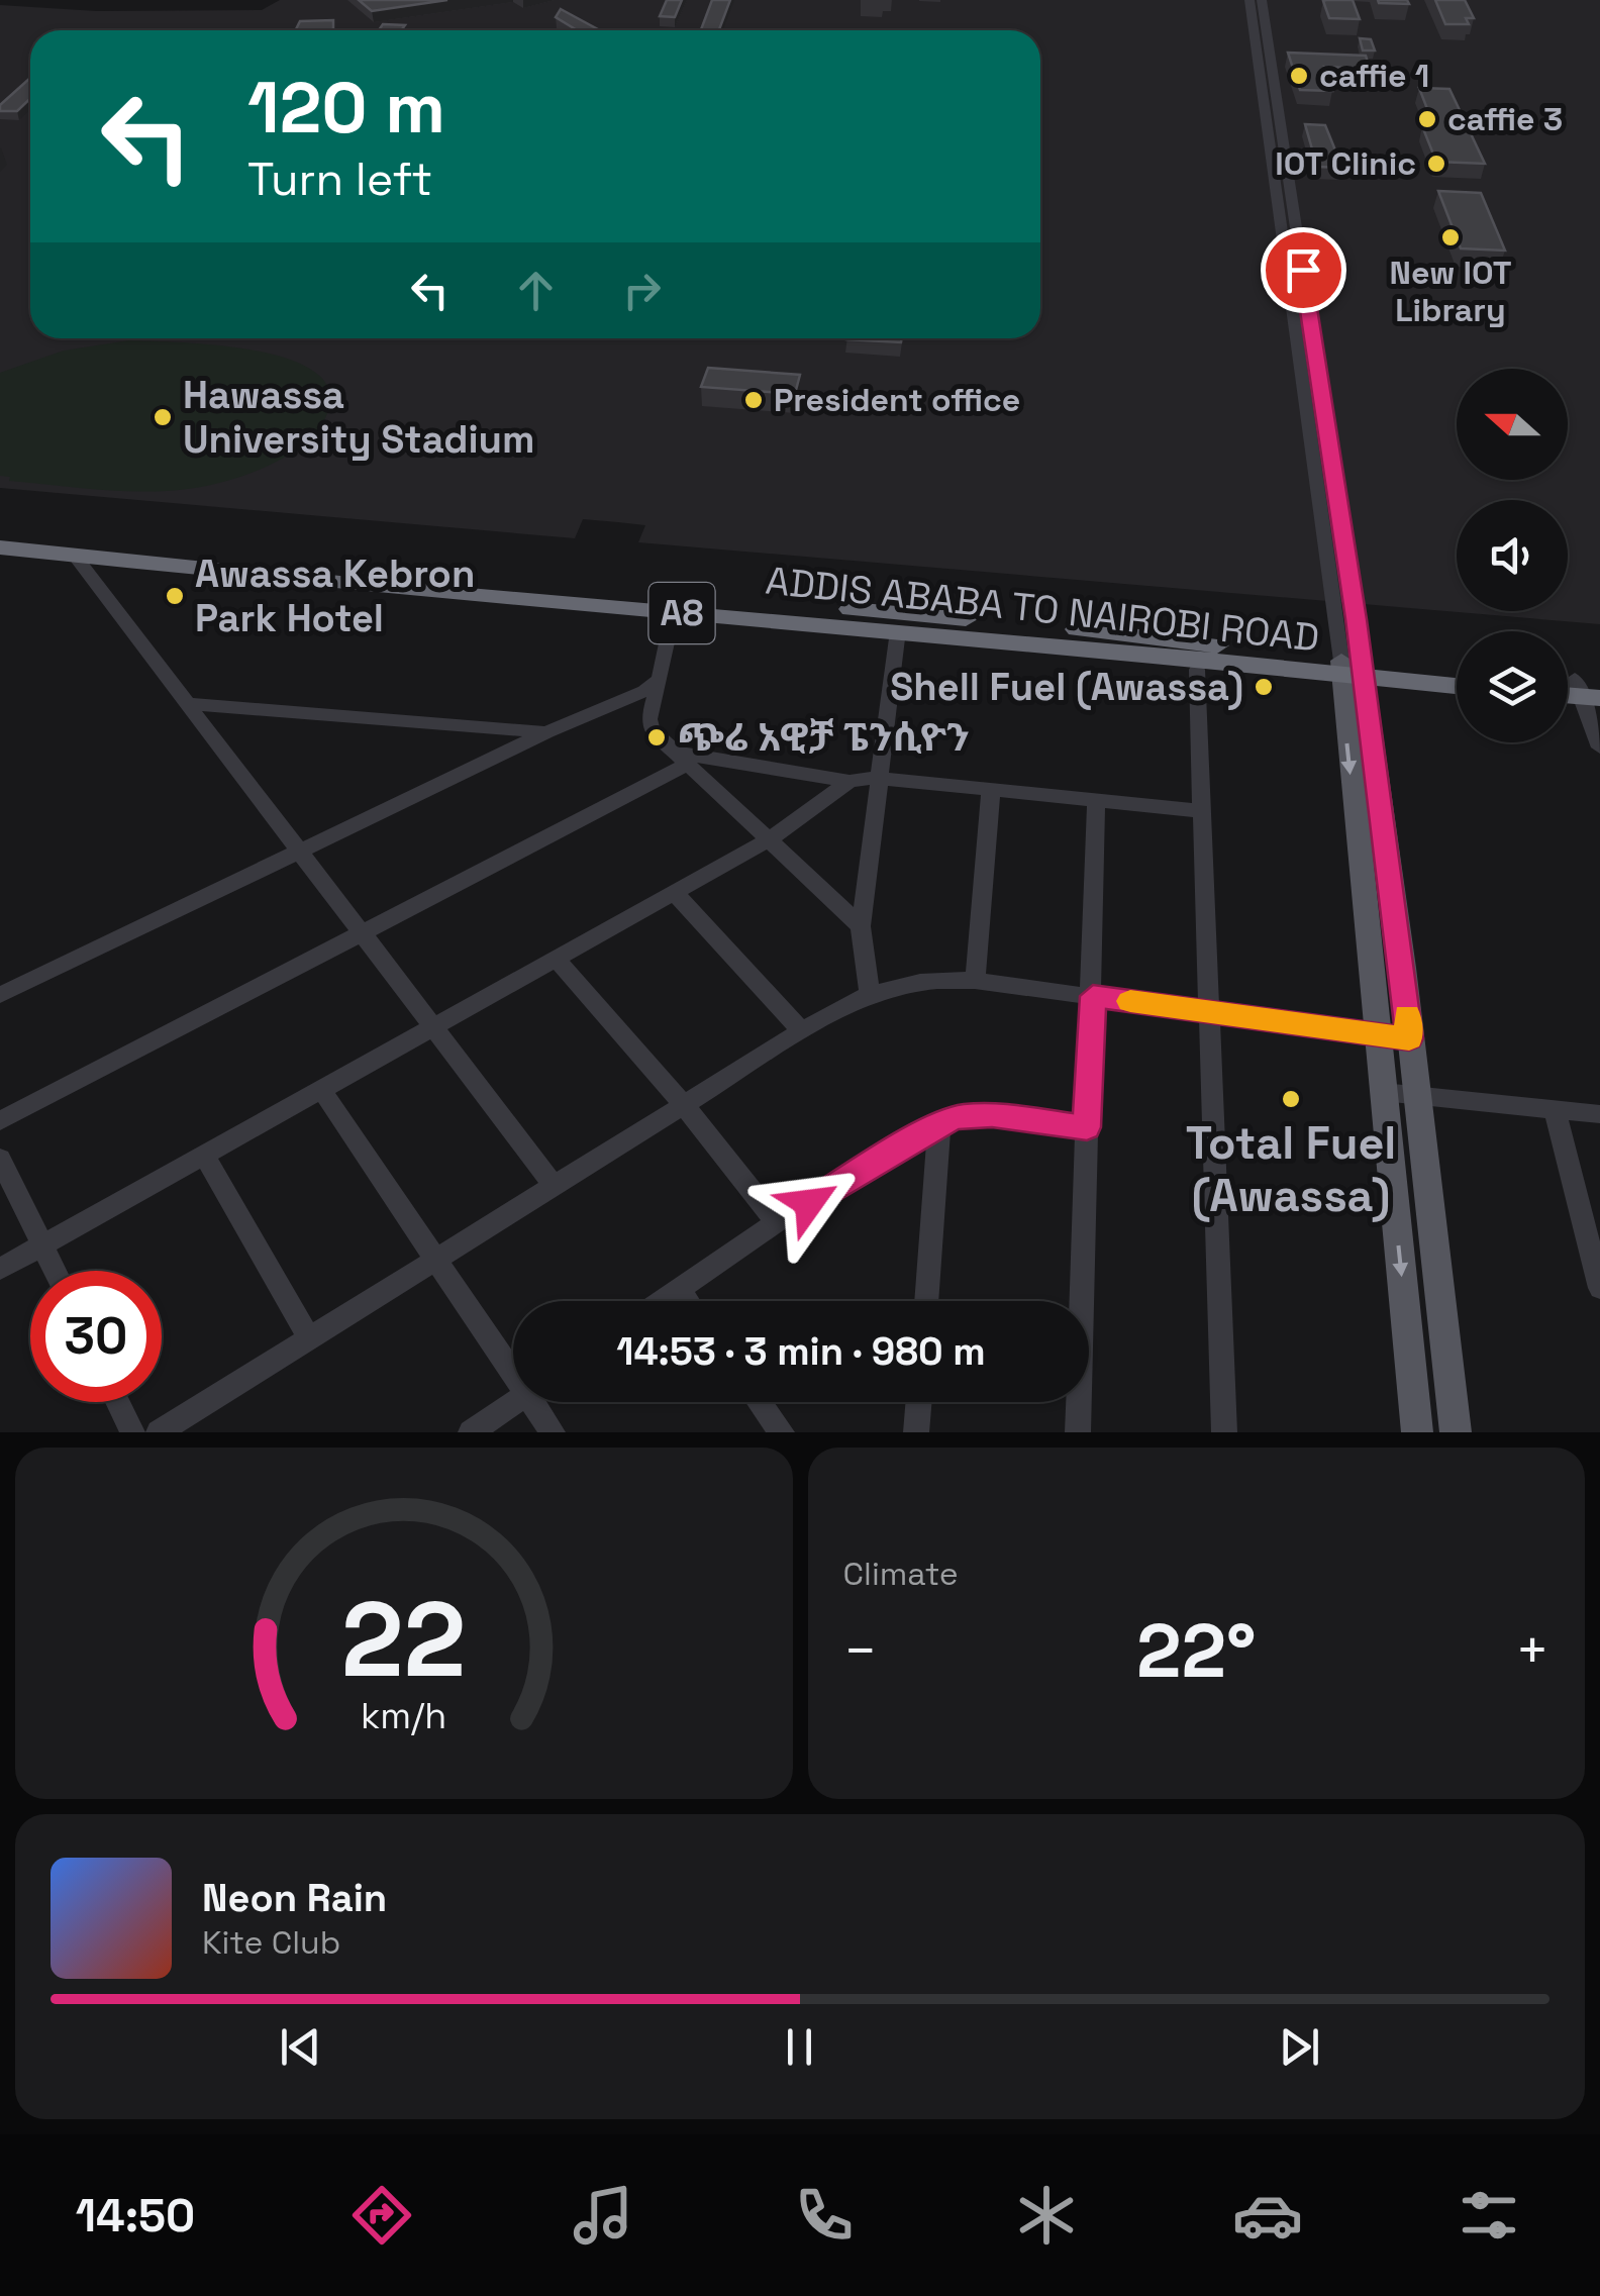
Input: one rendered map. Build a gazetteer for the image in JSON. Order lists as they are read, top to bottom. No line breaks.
{"streets":{"highway":["ADDIS ABABA TO NAIROBI ROAD","A8"]},"places":["caffie 1","caffie 3","IOT Clinic","New IOT Library","President office","Hawassa University Stadium","Awassa Kebron Park Hotel","Shell Fuel (Awassa)","ጭሬ አዊቻ ፔንሲዮን","Total Fuel (Awassa)"],"north":"left","page":{"turn":["120 m","Turn left"],"limit":"30","trip":"14:53 · 3 min · 980 m","tile":"Climate","heat":["−","22°","+"],"song":["Neon Rain","Kite Club"],"tabs":"14:50","gauge":["22","km/h"]}}
